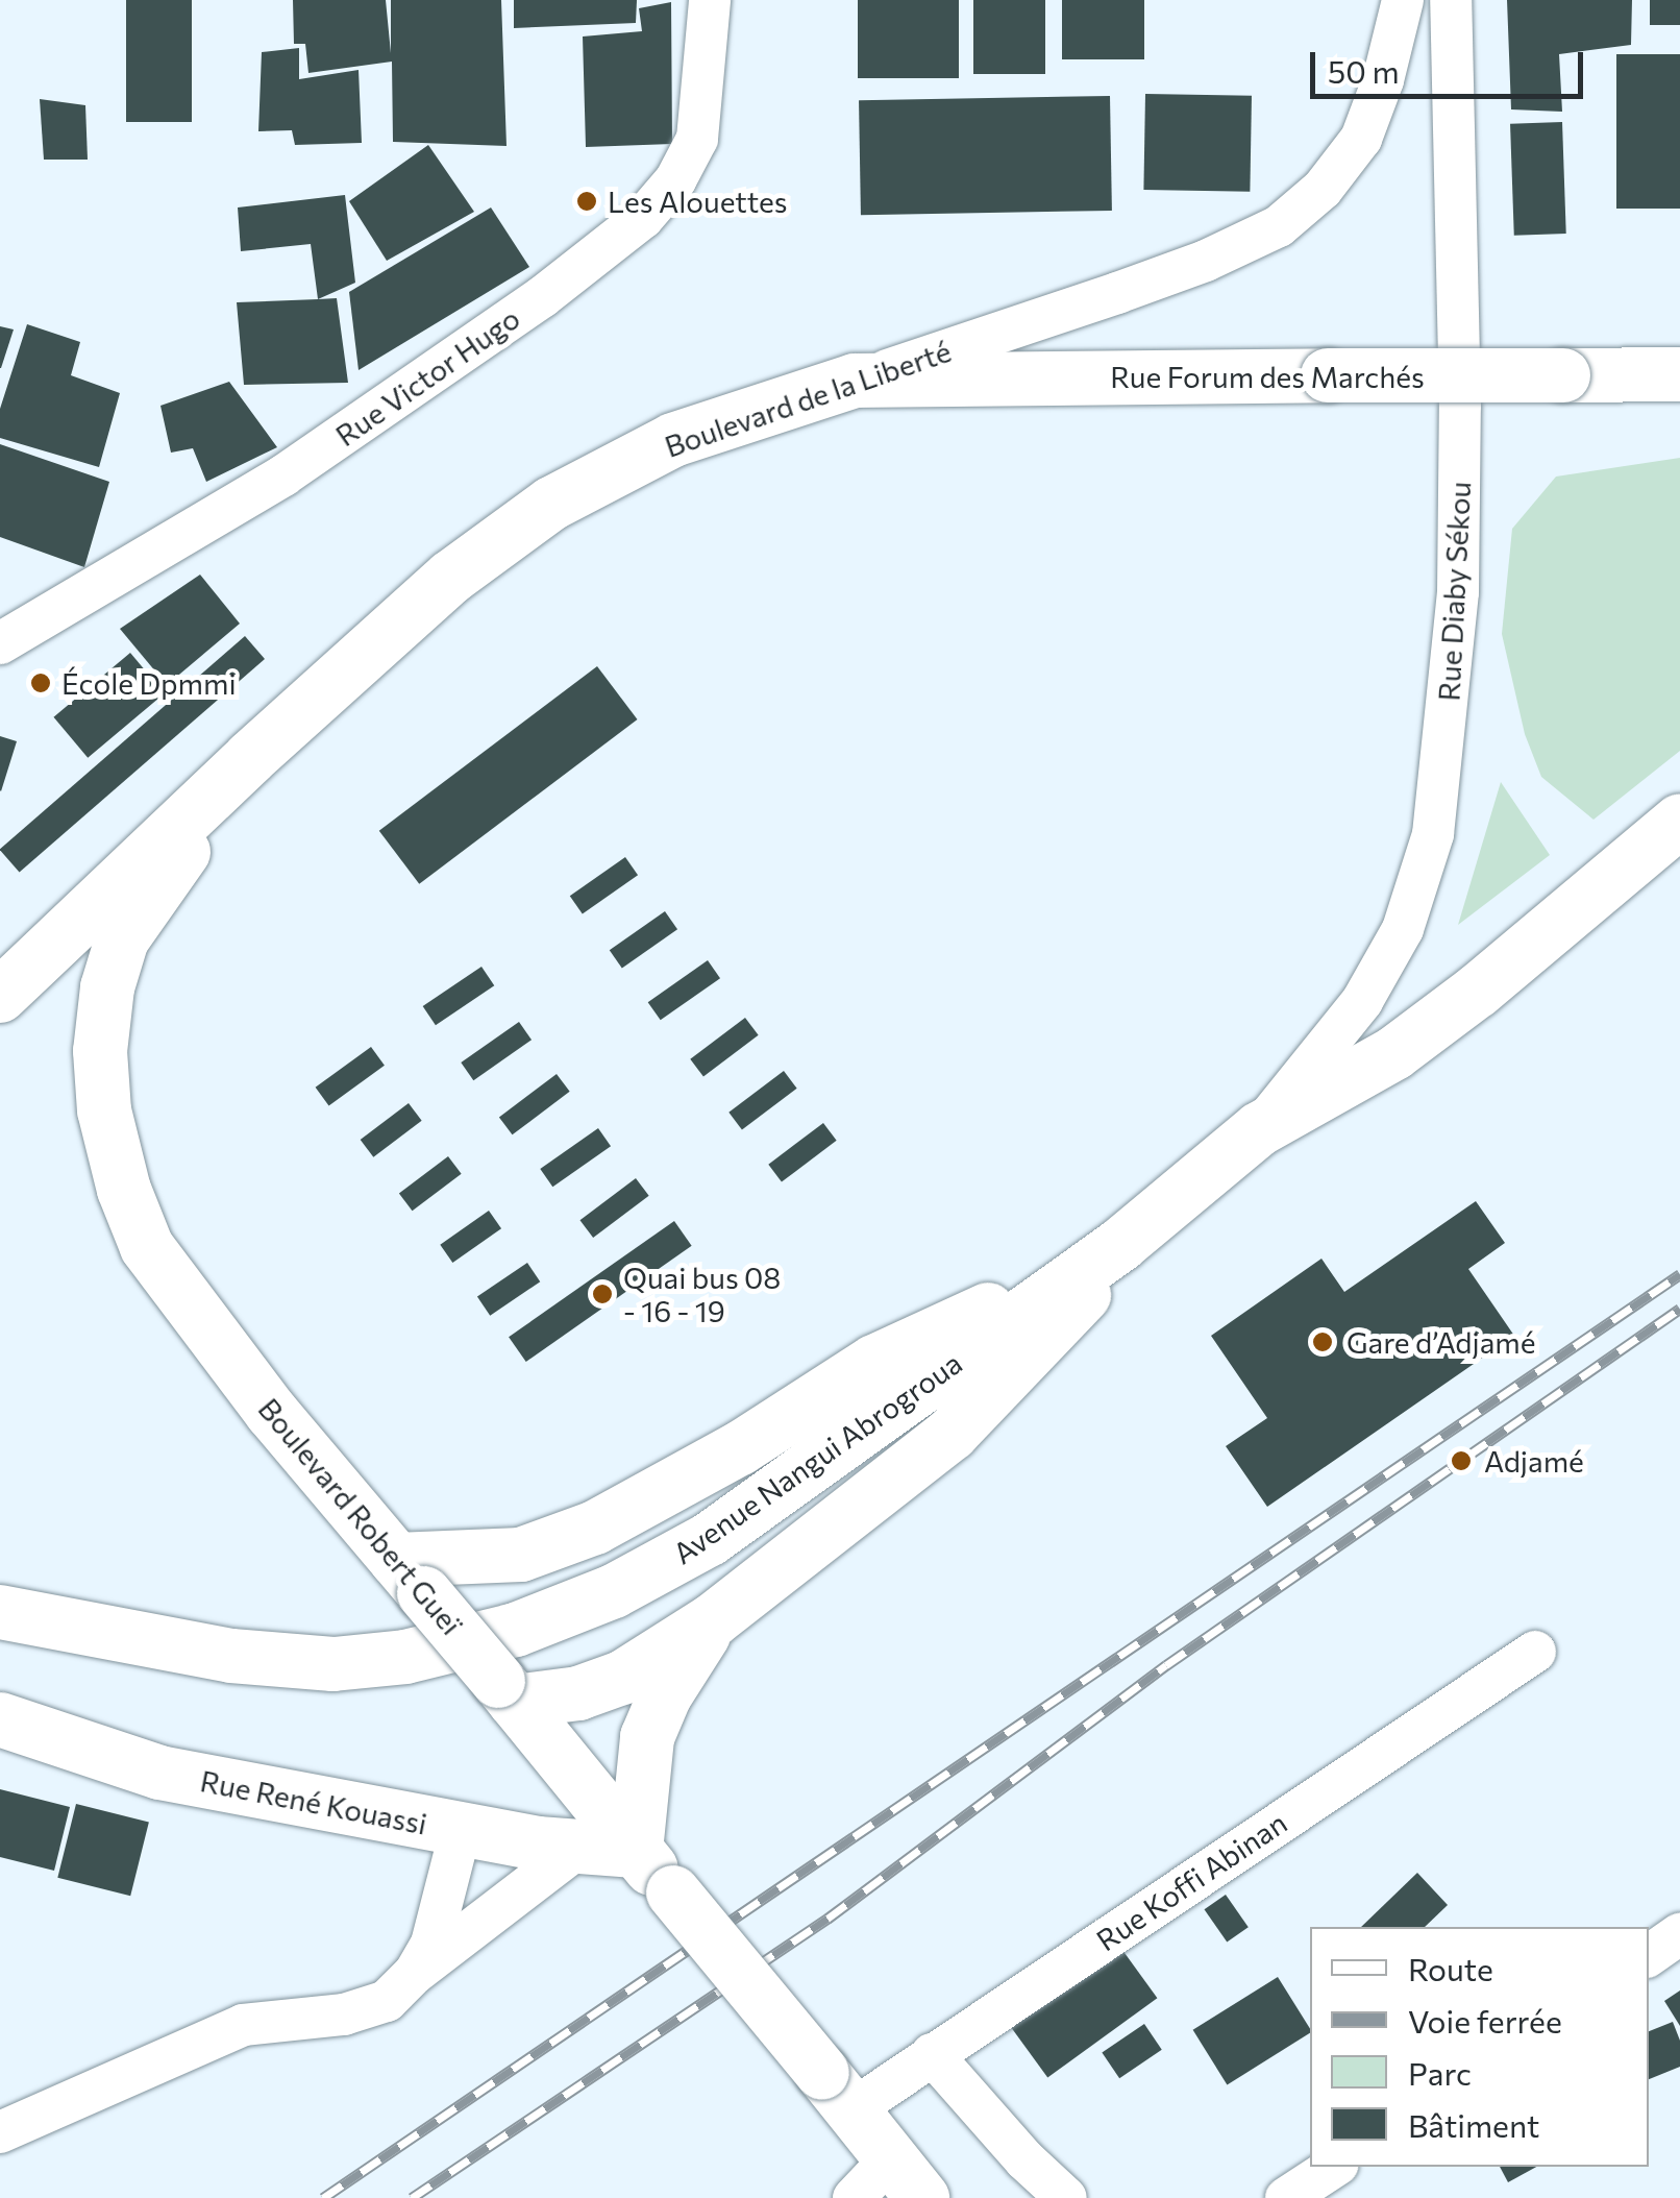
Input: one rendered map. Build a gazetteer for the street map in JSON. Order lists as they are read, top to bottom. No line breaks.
{"streets":{"main road":["Rue Forum des Marchés","Boulevard de la Liberté","Avenue Nangui Abrogroua","Boulevard Robert Gueï","Rue René Kouassi"],"street":["Rue Victor Hugo","Rue Diaby Sékou","Rue Koffi Abinan"]},"crossings":[["Rue Forum des Marchés","Boulevard de la Liberté"],["Boulevard de la Liberté","Boulevard Robert Gueï"],["Rue Diaby Sékou","Avenue Nangui Abrogroua"],["Boulevard Robert Gueï","Rue René Kouassi"],["Boulevard Robert Gueï","Rue Koffi Abinan"]],"places":["Les Alouettes","École Dpmmi","Quai bus 08 - 16 - 19","Gare d’Adjamé","Adjamé"],"legend":["Route","Voie ferrée","Parc","Bâtiment"],"scale_bar":"50 m"}
